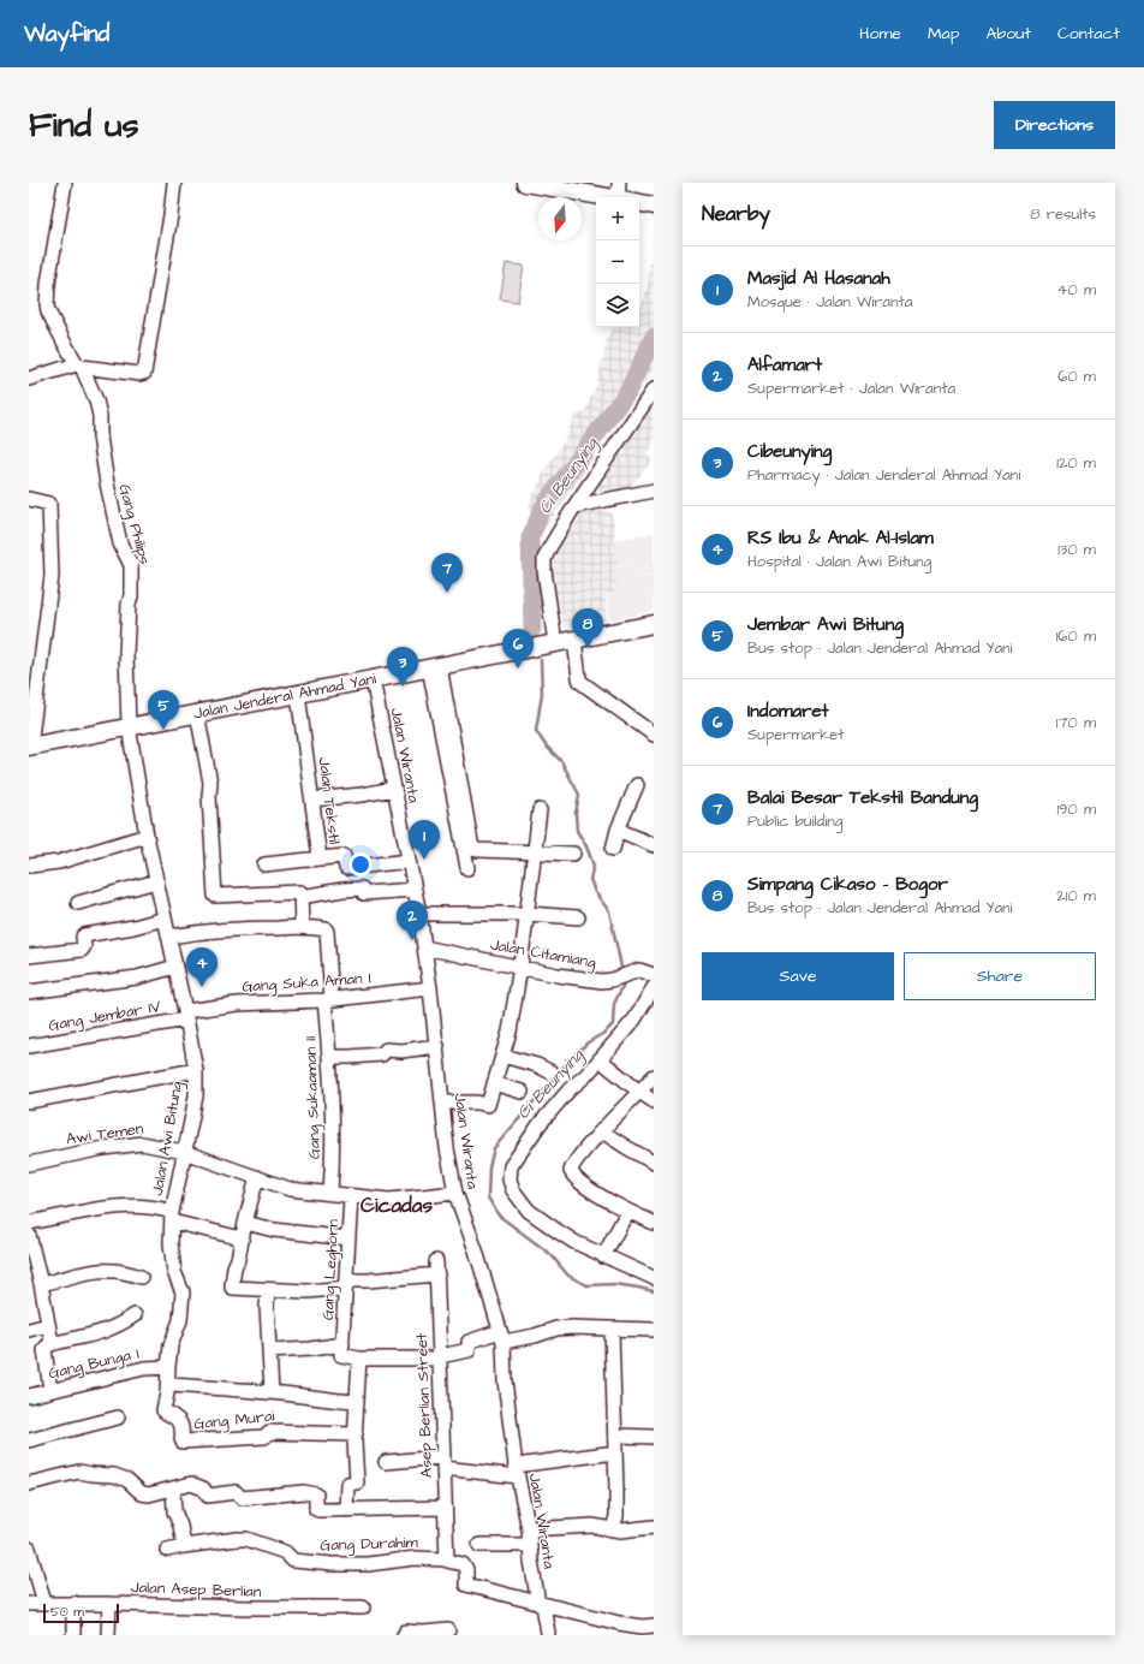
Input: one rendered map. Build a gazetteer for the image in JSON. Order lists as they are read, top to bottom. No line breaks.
{"streets":{"main road":["Jalan Jenderal Ahmad Yani"],"street":["Gang Philips","Jalan Wiranta","Jalan Tekstil","Jalan Citamiang","Gang Suka Aman I","Gang Jembar IV","Gang Sukaaman II","Awi Temen","Jalan Awi Bitung","Gang Leghorn","Gang Bunga I","Asep Berlian Street","Gang Murai","Gang Durahim","Jalan Asep Berlian"]},"crossings":[["Gang Philips","Jalan Jenderal Ahmad Yani"],["Gang Philips","Jalan Awi Bitung"],["Jalan Jenderal Ahmad Yani","Jalan Wiranta"],["Jalan Jenderal Ahmad Yani","Jalan Tekstil"],["Jalan Jenderal Ahmad Yani","Jalan Awi Bitung"],["Jalan Wiranta","Jalan Citamiang"],["Jalan Wiranta","Gang Suka Aman I"],["Jalan Wiranta","Awi Temen"],["Gang Suka Aman I","Gang Jembar IV"],["Gang Suka Aman I","Gang Sukaaman II"],["Gang Suka Aman I","Jalan Awi Bitung"],["Gang Jembar IV","Jalan Awi Bitung"],["Gang Sukaaman II","Awi Temen"],["Awi Temen","Jalan Awi Bitung"],["Awi Temen","Gang Leghorn"],["Jalan Awi Bitung","Gang Bunga I"],["Jalan Awi Bitung","Gang Murai"],["Gang Leghorn","Asep Berlian Street"],["Gang Bunga I","Gang Murai"],["Asep Berlian Street","Gang Durahim"]],"districts":["Cicadas"],"water":["Ci Beunying"],"scale_bar":"50 m","north":"bottom","page":{"header":"Wayfind","nav":["Home","Map","About","Contact"],"buttons":["Directions",["Save","Share"]],"title":"Find us","heading":["Nearby","8 results"],"map_buttons":["+","−"],"list":[{"mark":"1","name":"Masjid Al Hasanah","note":"Mosque · Jalan Wiranta","value":"40 m"},{"mark":"2","name":"Alfamart","note":"Supermarket · Jalan Wiranta","value":"60 m"},{"mark":"3","name":"Cibeunying","note":"Pharmacy · Jalan Jenderal Ahmad Yani","value":"120 m"},{"mark":"4","name":"RS Ibu & Anak Al-Islam","note":"Hospital · Jalan Awi Bitung","value":"130 m"},{"mark":"5","name":"Jembar Awi Bitung","note":"Bus stop · Jalan Jenderal Ahmad Yani","value":"160 m"},{"mark":"6","name":"Indomaret","note":"Supermarket","value":"170 m"},{"mark":"7","name":"Balai Besar Tekstil Bandung","note":"Public building","value":"190 m"},{"mark":"8","name":"Simpang Cikaso - Bogor","note":"Bus stop · Jalan Jenderal Ahmad Yani","value":"210 m"}],"pins":["7","8","6","3","5","1","2","4"],"scale":"50 m"}}
